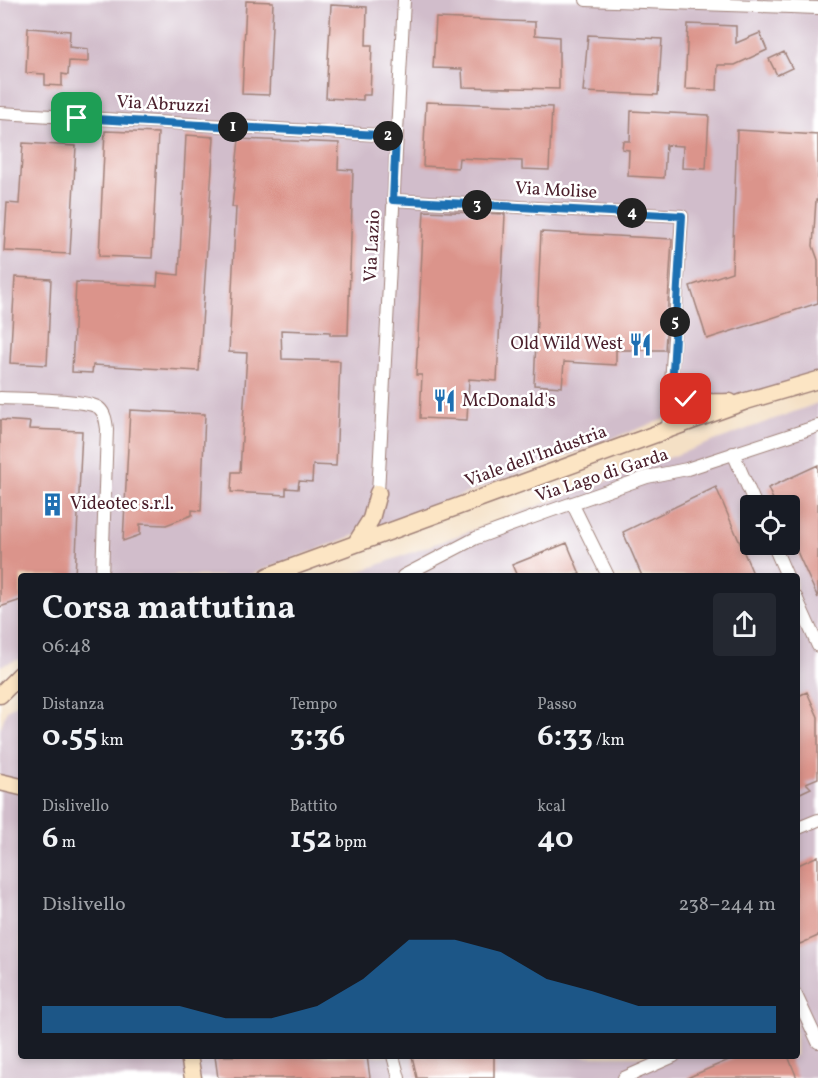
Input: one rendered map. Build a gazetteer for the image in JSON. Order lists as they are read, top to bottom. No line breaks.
{"streets":{"main road":["Viale dell'Industria"],"street":["Via Abruzzi","Via Molise","Via Lazio","Via Lago di Garda"]},"crossings":[["Via Abruzzi","Via Lazio"],["Via Molise","Via Lazio"],["Via Molise","Viale dell'Industria"]],"places":{"restaurant":["Old Wild West","McDonald's"],"building":["Videotec s.r.l."]},"page":{"pins":["1","2","3","4","5"],"heading":["Corsa mattutina","06:48"],"stats":[["Distanza","0.55 km"],["Tempo","3:36"],["Passo","6:33 /km"],["Dislivello","6 m"],["Battito","152 bpm"],["kcal","40"]],"chart":["Dislivello","238–244 m"]}}
